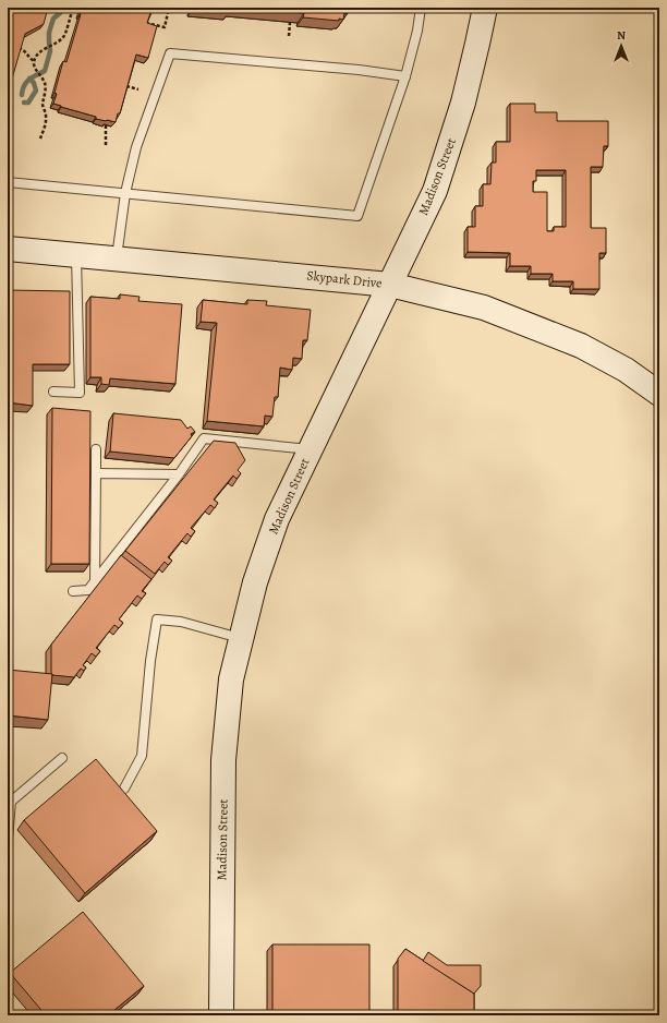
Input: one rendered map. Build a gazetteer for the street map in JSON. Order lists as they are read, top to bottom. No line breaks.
{"streets":{"main road":["Madison Street","Skypark Drive"]},"crossings":[["Madison Street","Skypark Drive"]],"north":"top"}
